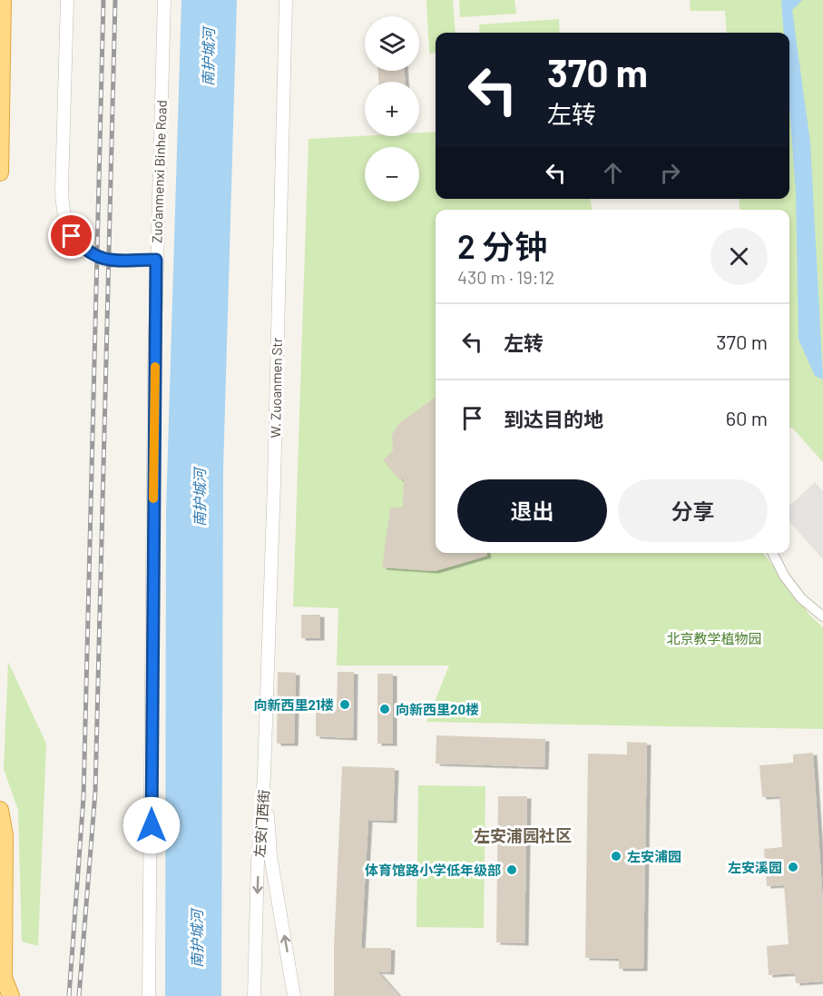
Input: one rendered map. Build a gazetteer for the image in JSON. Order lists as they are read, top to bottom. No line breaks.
{"streets":{"street":["Zuo'anmenxi Binhe Road","W. Zuoanmen Str","左安门西街"]},"crossings":[["W. Zuoanmen Str","左安门西街"]],"districts":["左安浦园社区"],"water":["南护城河"],"parks":["北京教学植物园"],"places":["向新西里21楼","向新西里20楼","左安浦园","左安溪园","体育馆路小学低年级部"],"page":{"map_buttons":["+","−"],"turn":["370 m","左转"],"heading":["2 分钟","430 m · 19:12"],"list":[{"name":"左转","value":"370 m"},{"name":"到达目的地","value":"60 m"}],"buttons":["退出","分享"]}}
